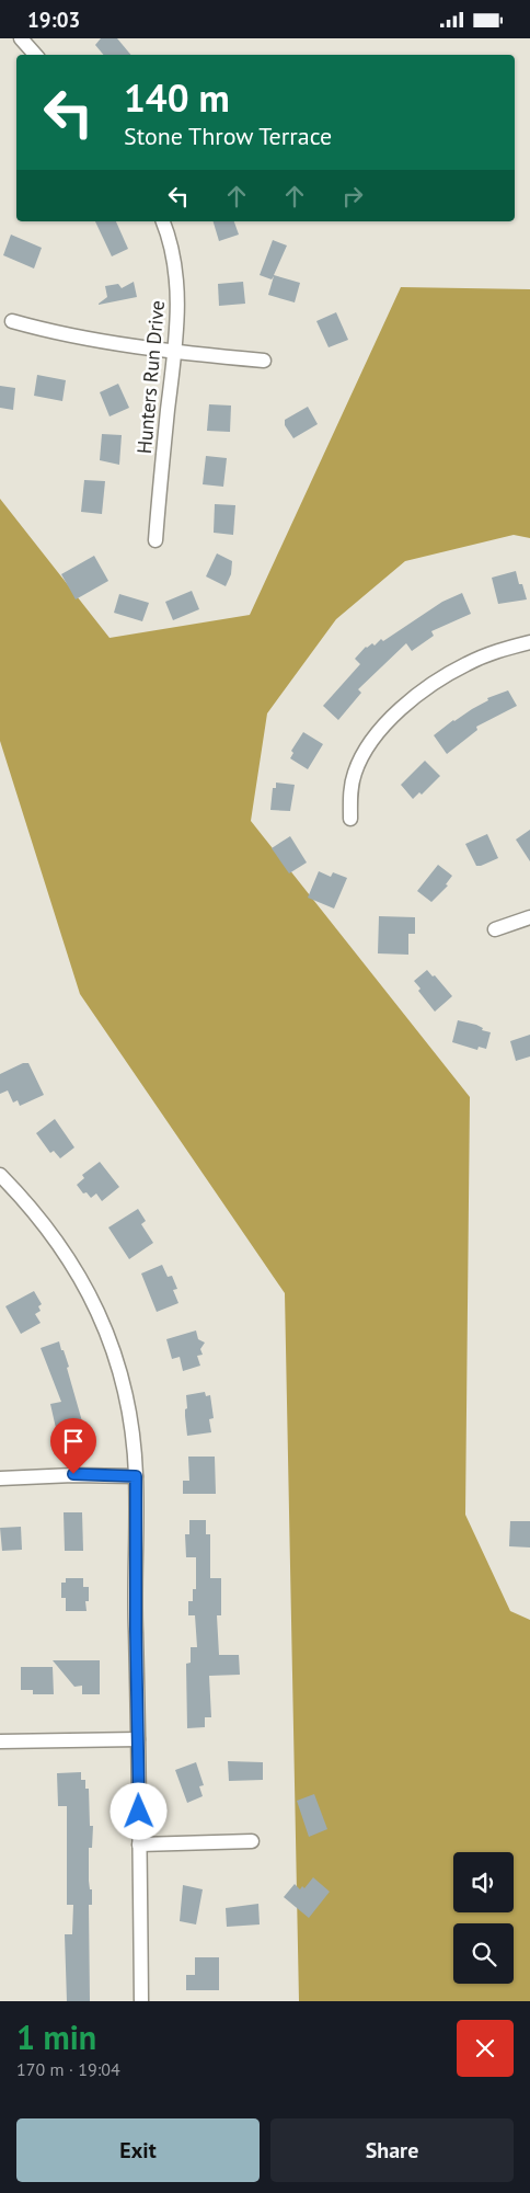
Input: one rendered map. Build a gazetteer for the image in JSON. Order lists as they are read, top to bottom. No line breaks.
{"streets":{"street":["Hunters Run Drive"]},"page":{"status":"19:03","turn":["140 m","Stone Throw Terrace"],"heading":["1 min","170 m · 19:04"],"buttons":["Exit","Share"]}}
